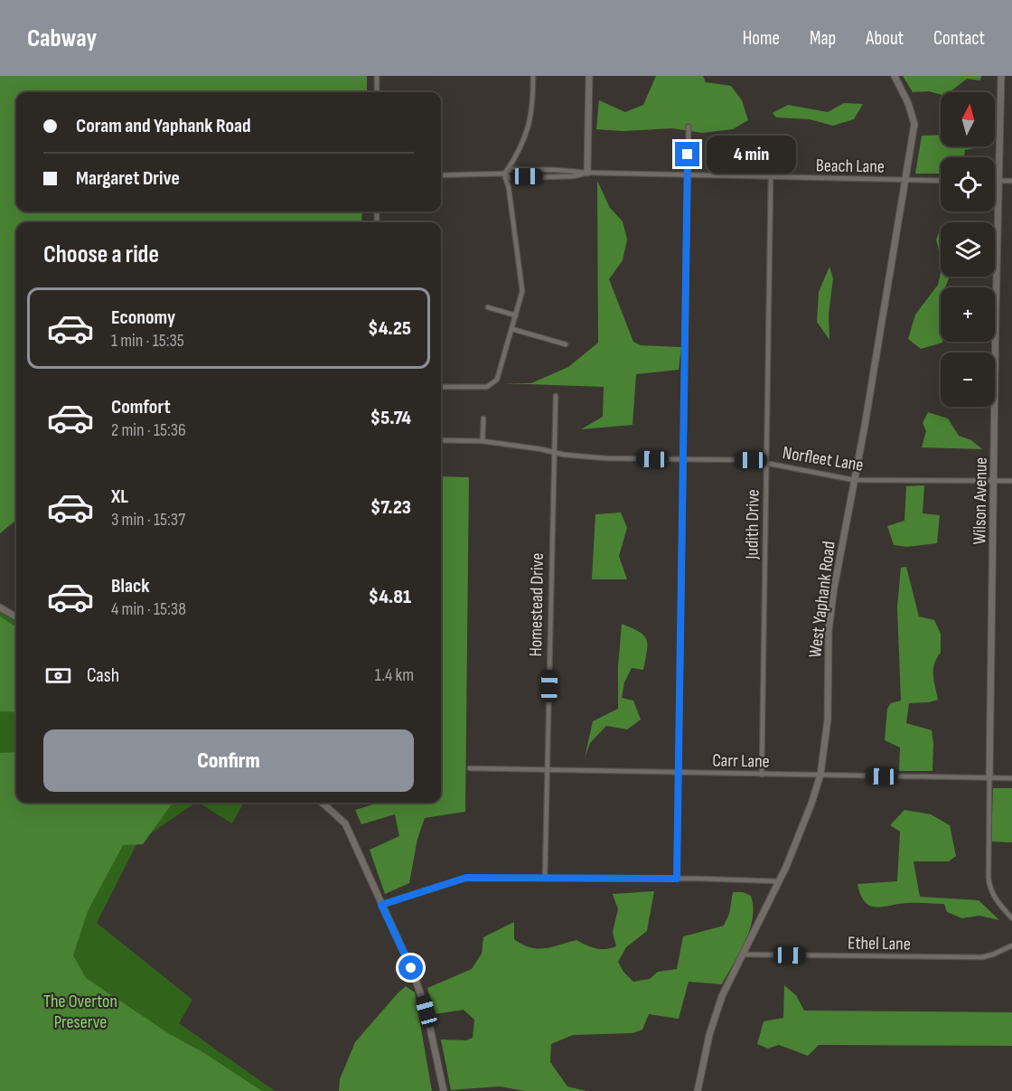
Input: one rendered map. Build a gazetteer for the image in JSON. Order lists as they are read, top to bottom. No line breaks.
{"streets":{"street":["Beach Lane","Norfleet Lane","Wilson Avenue","Judith Drive","West Yaphank Road","Homestead Drive","Carr Lane","Ethel Lane"]},"crossings":[["Beach Lane","Judith Drive"],["Beach Lane","West Yaphank Road"],["Norfleet Lane","Wilson Avenue"],["Norfleet Lane","Judith Drive"],["Norfleet Lane","West Yaphank Road"],["Norfleet Lane","Homestead Drive"],["Wilson Avenue","Carr Lane"],["Judith Drive","Carr Lane"],["West Yaphank Road","Carr Lane"],["West Yaphank Road","Ethel Lane"],["Homestead Drive","Carr Lane"]],"parks":["The Overton Preserve"],"north":"top","page":{"header":"Cabway","nav":["Home","Map","About","Contact"],"map_buttons":["+","−"],"banner":["Coram and Yaphank Road","Margaret Drive"],"bubble":"4 min","heading":"Choose a ride","list":[{"name":"Economy","note":"1 min · 15:35","value":"$4.25"},{"name":"Comfort","note":"2 min · 15:36","value":"$5.74"},{"name":"XL","note":"3 min · 15:37","value":"$7.23"},{"name":"Black","note":"4 min · 15:38","value":"$4.81"}],"pay":["Cash","1.4 km"],"buttons":"Confirm"}}
